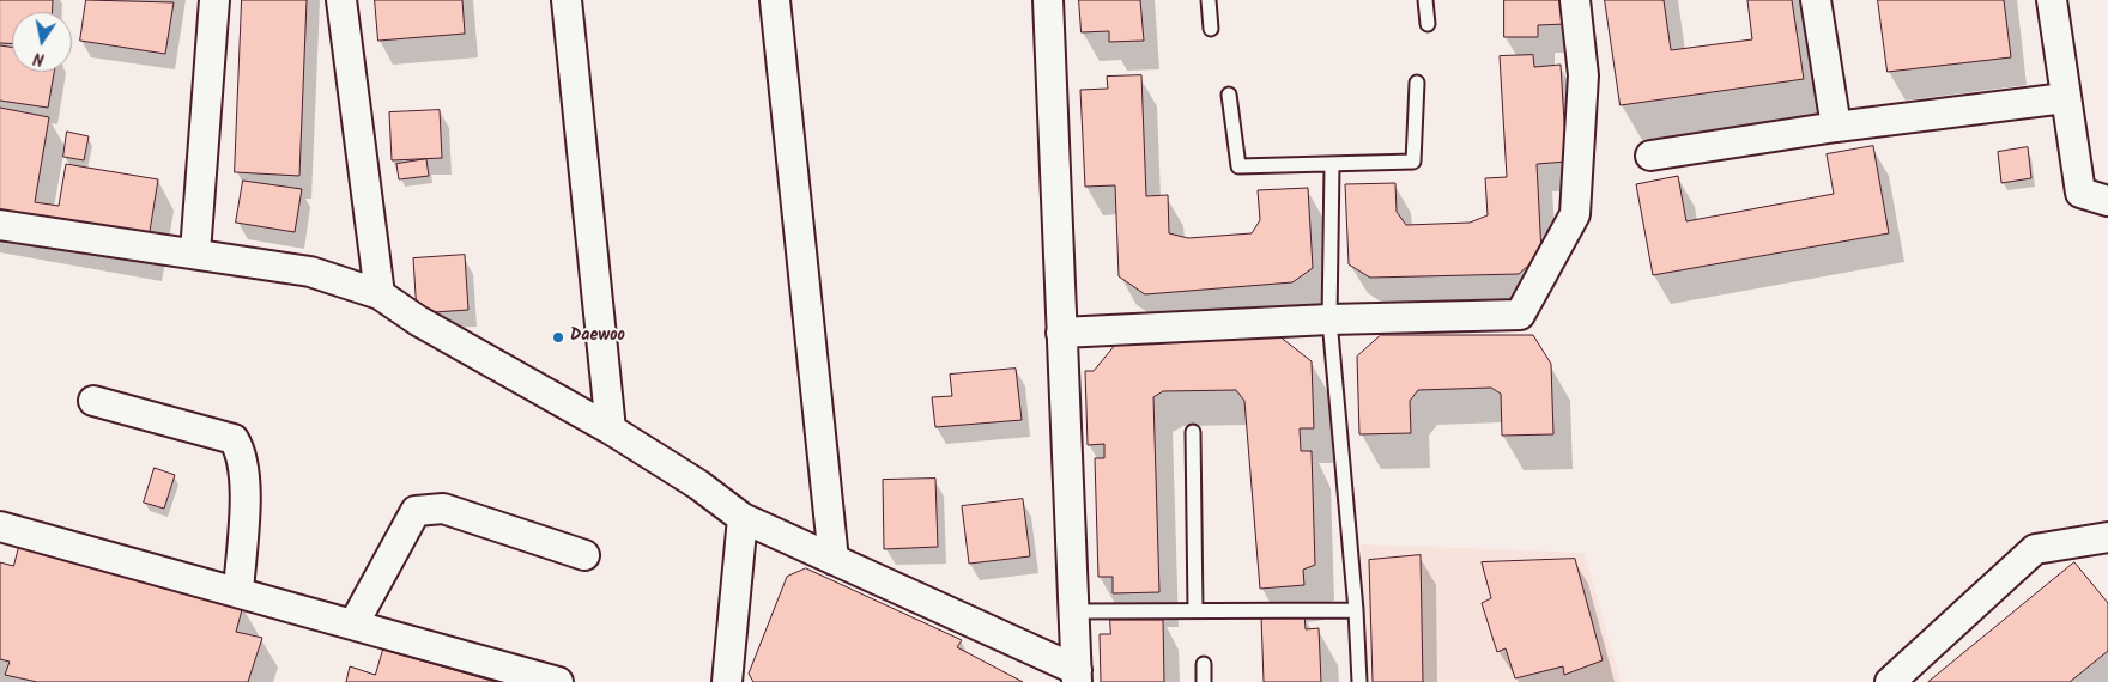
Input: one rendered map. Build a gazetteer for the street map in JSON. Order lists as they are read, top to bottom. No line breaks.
{"places":["Daewoo"],"north":"bottom"}
